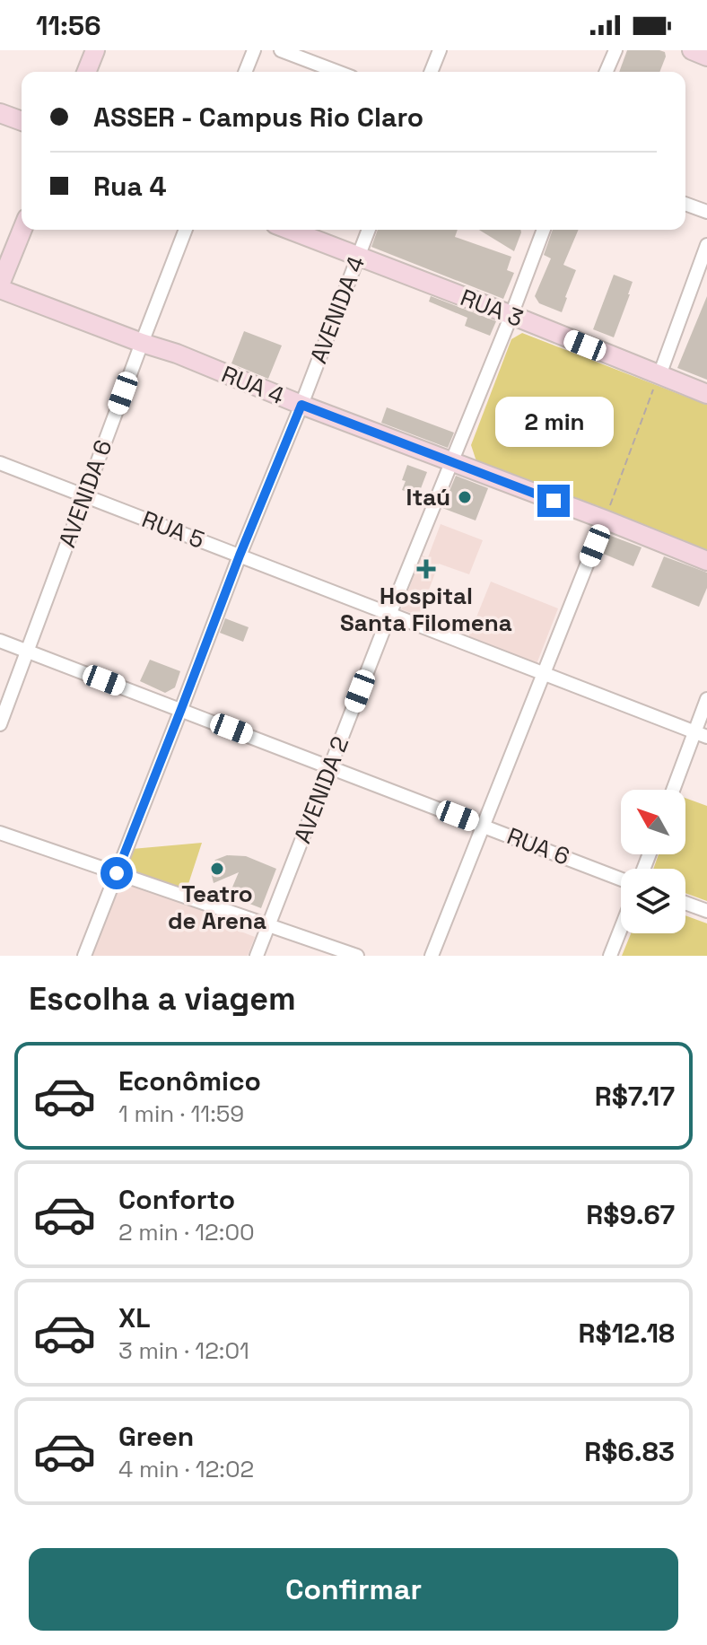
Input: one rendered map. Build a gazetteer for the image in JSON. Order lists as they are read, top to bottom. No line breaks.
{"streets":{"main road":["RUA 3","RUA 4"],"street":["AVENIDA 4","AVENIDA 6","RUA 5","AVENIDA 2","RUA 6"]},"crossings":[["RUA 3","AVENIDA 4"],["RUA 3","AVENIDA 2"],["AVENIDA 4","RUA 4"],["AVENIDA 4","RUA 5"],["AVENIDA 4","RUA 6"],["RUA 4","AVENIDA 6"],["RUA 4","AVENIDA 2"],["AVENIDA 6","RUA 5"],["AVENIDA 6","RUA 6"],["RUA 5","AVENIDA 2"],["AVENIDA 2","RUA 6"]],"places":{"other":["Itaú","Teatro de Arena"],"health":["Hospital Santa Filomena"]},"north":"top left","page":{"status":"11:56","banner":["ASSER - Campus Rio Claro","Rua 4"],"bubble":"2 min","heading":"Escolha a viagem","list":[{"name":"Econômico","note":"1 min · 11:59","value":"R$7.17"},{"name":"Conforto","note":"2 min · 12:00","value":"R$9.67"},{"name":"XL","note":"3 min · 12:01","value":"R$12.18"},{"name":"Green","note":"4 min · 12:02","value":"R$6.83"}],"buttons":"Confirmar"}}
